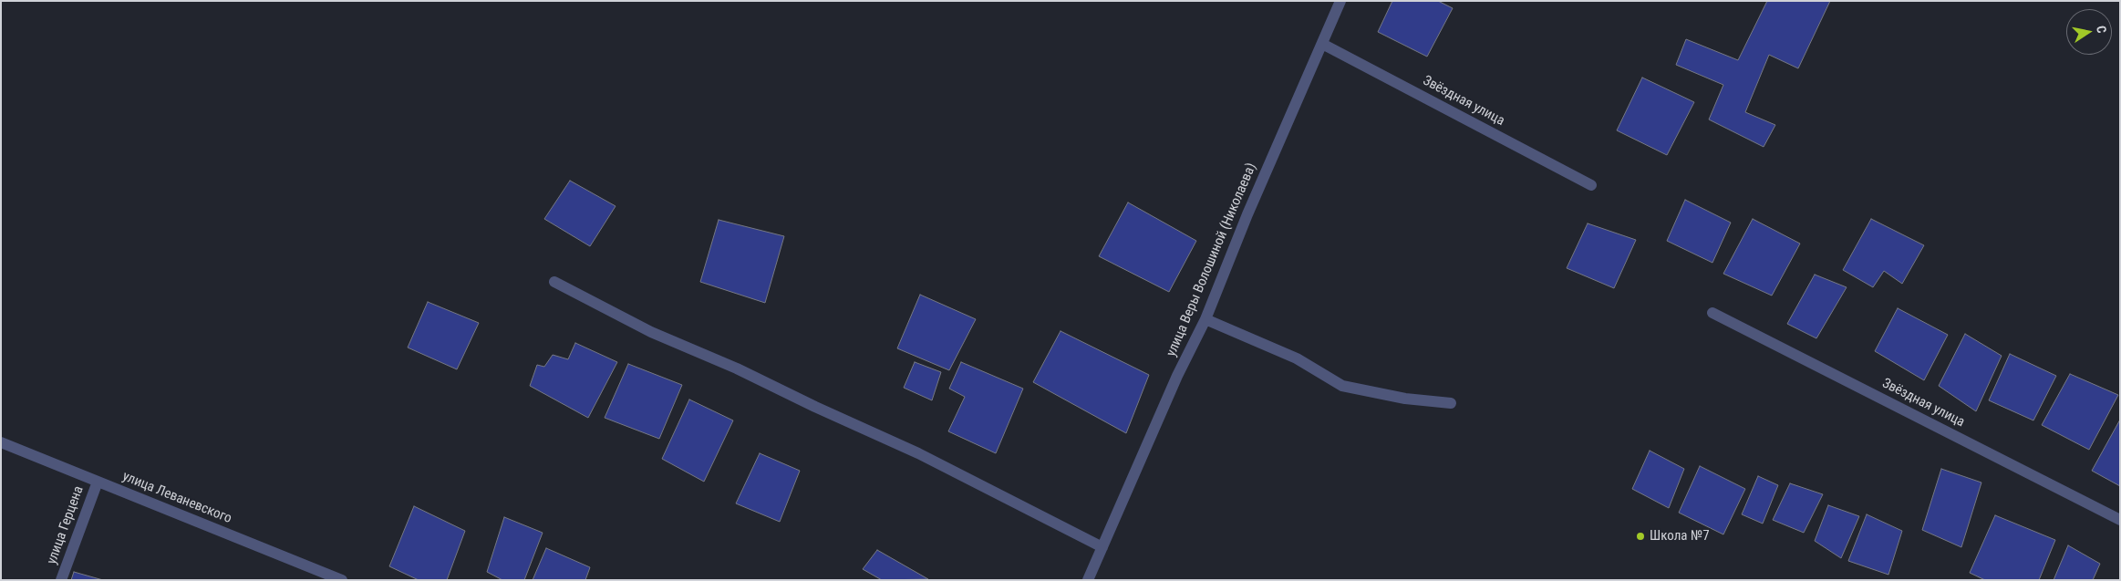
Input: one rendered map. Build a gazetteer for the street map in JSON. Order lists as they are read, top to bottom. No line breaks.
{"streets":{"street":["Звёздная улица","улица Веры Волошиной (Николаева)","улица Леваневского","улица Герцена"]},"crossings":[["Звёздная улица","улица Веры Волошиной (Николаева)"],["улица Леваневского","улица Герцена"]],"places":["Школа №7"],"north":"right"}
